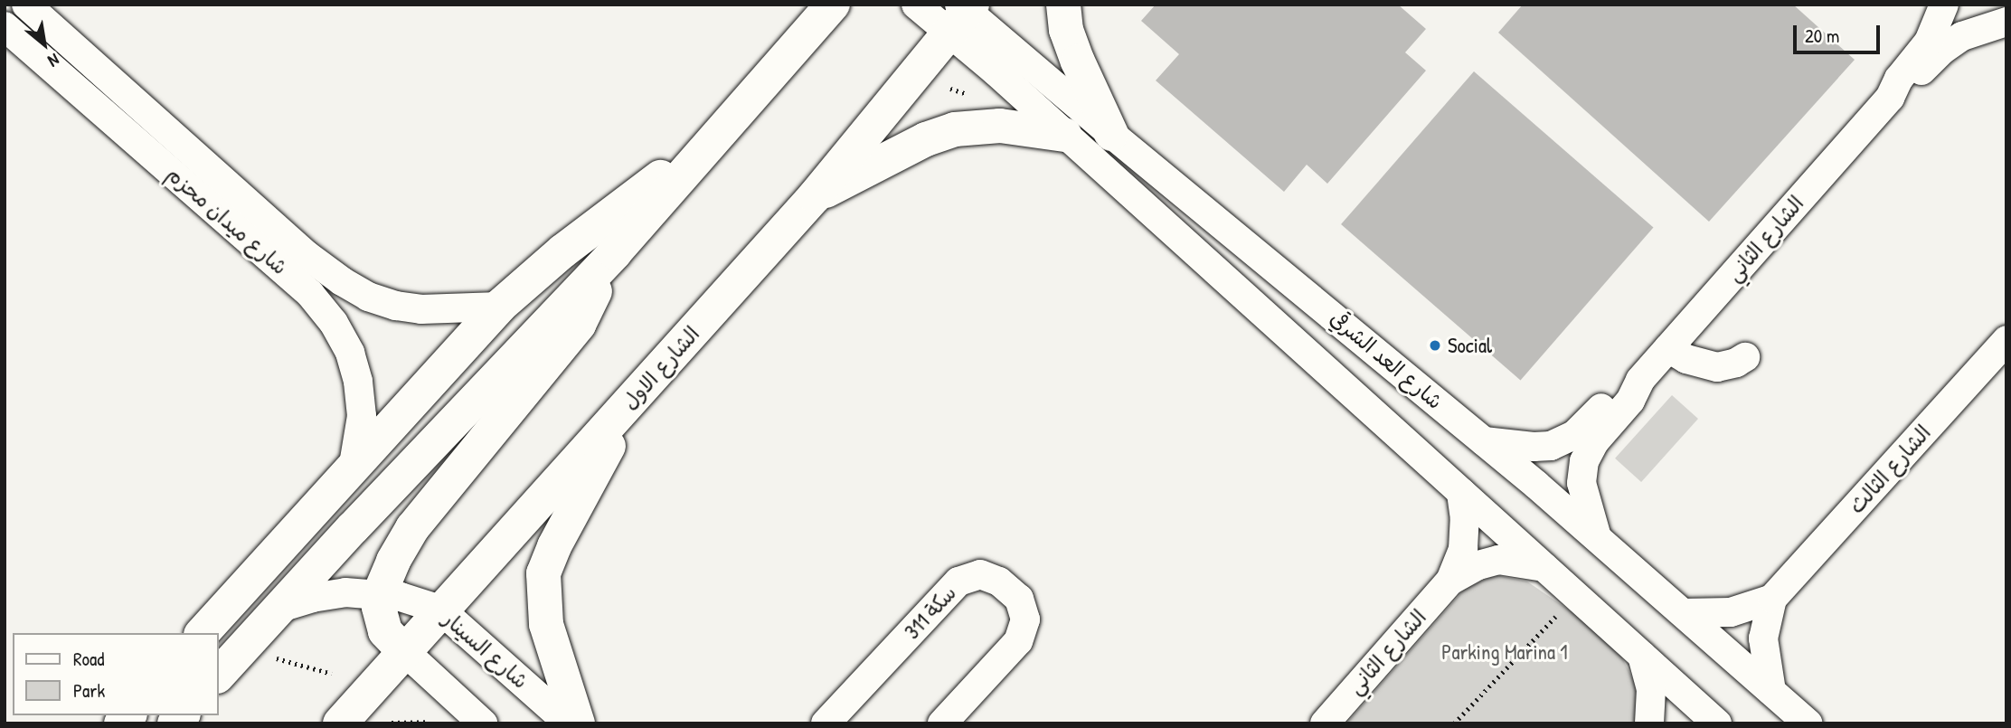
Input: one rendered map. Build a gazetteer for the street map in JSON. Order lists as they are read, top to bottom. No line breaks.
{"streets":{"main road":["الشارع الاول"],"street":["شارع ميدان محزم","الشارع الثاني","شارع العد الشرقي","الشارع الثالث","سكة 311","شارع السينار"]},"crossings":[["الشارع الثاني","شارع العد الشرقي"],["شارع العد الشرقي","الشارع الاول"],["شارع العد الشرقي","الشارع الثالث"],["الشارع الاول","شارع السينار"]],"parks":["Parking Marina 1"],"places":["Social"],"legend":["Road","Park"],"scale_bar":"20 m","north":"bottom right"}
